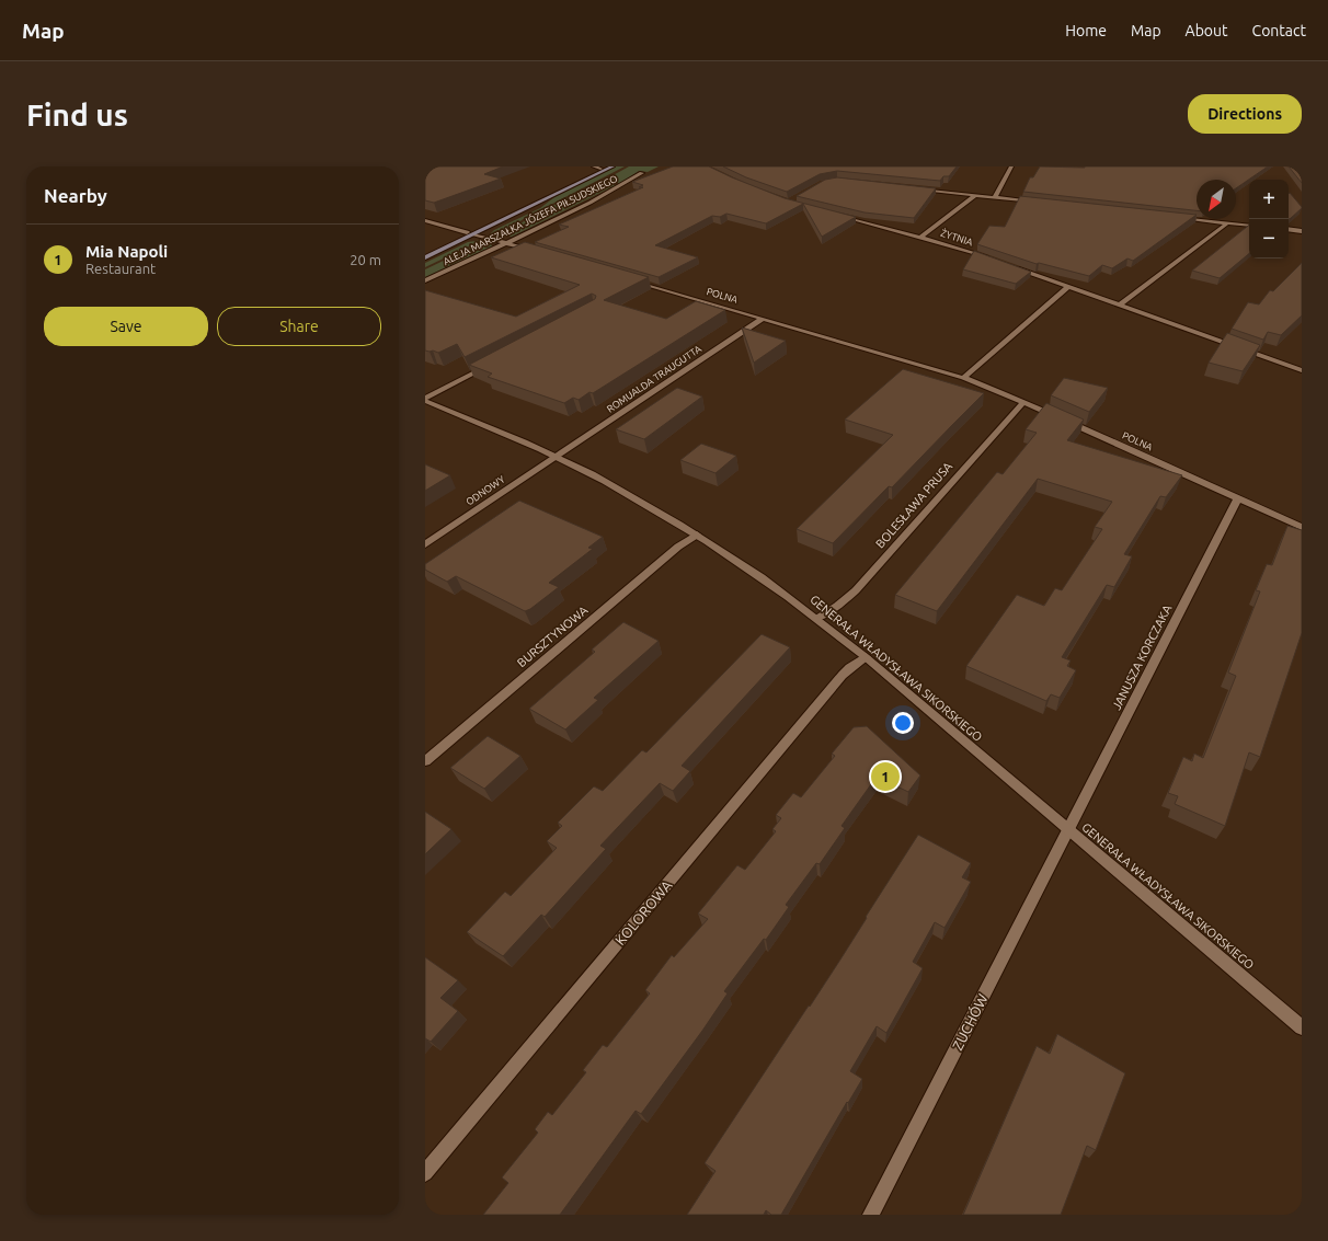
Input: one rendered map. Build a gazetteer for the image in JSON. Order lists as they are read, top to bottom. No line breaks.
{"streets":{"street":["ALEJA MARSZAŁKA JÓZEFA PIŁSUDSKIEGO","ŻYTNIA","POLNA","ROMUALDA TRAUGUTTA","ODNOWY","BOLESŁAWA PRUSA","BURSZTYNOWA","JANUSZA KORCZAKA","GENERAŁA WŁADYSŁAWA SIKORSKIEGO","KOLOROWA","ZUCHÓW"]},"crossings":[["POLNA","ROMUALDA TRAUGUTTA"],["POLNA","BOLESŁAWA PRUSA"],["POLNA","JANUSZA KORCZAKA"],["ROMUALDA TRAUGUTTA","ODNOWY"],["ROMUALDA TRAUGUTTA","GENERAŁA WŁADYSŁAWA SIKORSKIEGO"],["ODNOWY","GENERAŁA WŁADYSŁAWA SIKORSKIEGO"],["BOLESŁAWA PRUSA","GENERAŁA WŁADYSŁAWA SIKORSKIEGO"],["BURSZTYNOWA","GENERAŁA WŁADYSŁAWA SIKORSKIEGO"],["JANUSZA KORCZAKA","GENERAŁA WŁADYSŁAWA SIKORSKIEGO"],["JANUSZA KORCZAKA","ZUCHÓW"],["GENERAŁA WŁADYSŁAWA SIKORSKIEGO","KOLOROWA"],["GENERAŁA WŁADYSŁAWA SIKORSKIEGO","ZUCHÓW"]],"north":"bottom left","page":{"header":"Map","nav":["Home","Map","About","Contact"],"buttons":["Directions",["Save","Share"]],"title":"Find us","heading":"Nearby","map_buttons":["+","−"],"list":[{"mark":"1","name":"Mia Napoli","note":"Restaurant","value":"20 m"}],"pins":"1"}}
